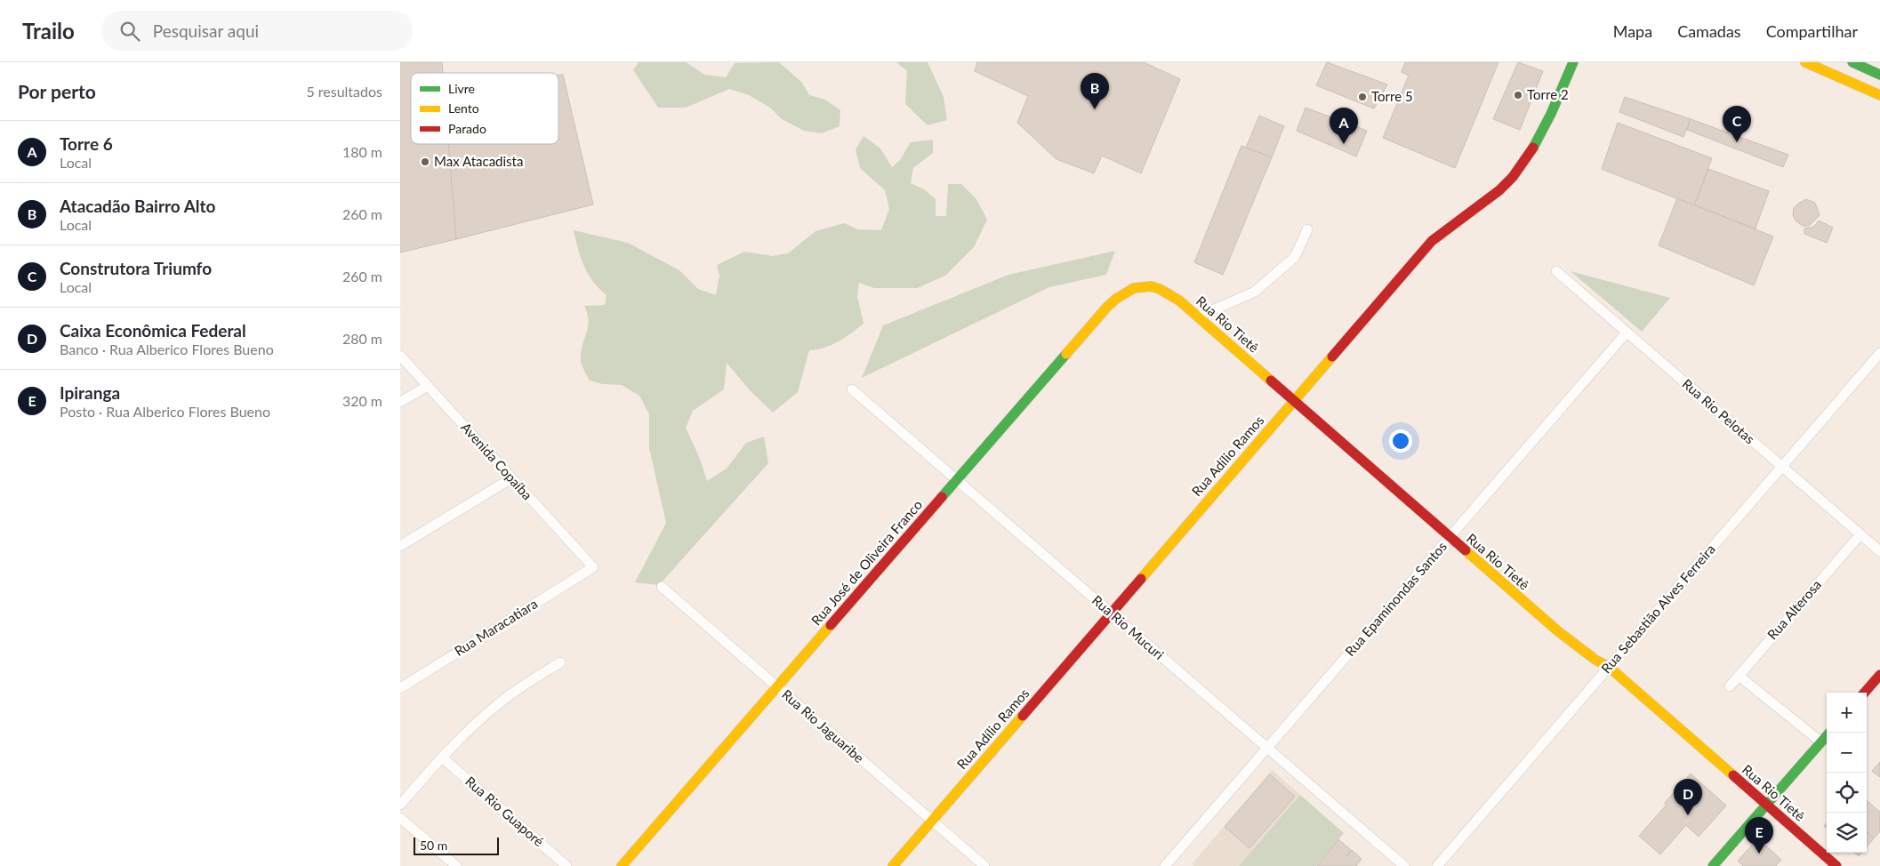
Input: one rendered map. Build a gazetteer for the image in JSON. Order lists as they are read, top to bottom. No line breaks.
{"streets":{"main road":["Rua Rio Tietê","Rua Adílio Ramos","Rua José de Oliveira Franco"],"street":["Rua Rio Pelotas","Avenida Copaíba","Rua Epaminondas Santos","Rua Sebastião Alves Ferreira","Rua Alterosa","Rua Maracatiara","Rua Rio Mucuri","Rua Rio Jaguaribe","Rua Rio Guaporé"]},"crossings":[["Rua Rio Tietê","Rua Adílio Ramos"],["Rua Rio Tietê","Rua José de Oliveira Franco"],["Rua Rio Tietê","Rua Epaminondas Santos"],["Rua Rio Tietê","Rua Sebastião Alves Ferreira"],["Rua Rio Pelotas","Rua Epaminondas Santos"],["Rua Rio Pelotas","Rua Sebastião Alves Ferreira"],["Rua Rio Pelotas","Rua Alterosa"],["Rua Adílio Ramos","Rua Rio Mucuri"],["Rua Adílio Ramos","Rua Rio Jaguaribe"],["Avenida Copaíba","Rua Maracatiara"],["Rua José de Oliveira Franco","Rua Rio Mucuri"],["Rua José de Oliveira Franco","Rua Rio Jaguaribe"],["Rua Epaminondas Santos","Rua Rio Mucuri"]],"places":["Torre 2","Torre 5","Max Atacadista"],"legend":["Livre","Lento","Parado"],"scale_bar":"50 m","page":{"header":"Trailo","search":"Pesquisar aqui","nav":["Mapa","Camadas","Compartilhar"],"heading":["Por perto","5 resultados"],"pins":["B","C","A","D","E"],"list":[{"mark":"A","name":"Torre 6","note":"Local","value":"180 m"},{"mark":"B","name":"Atacadão Bairro Alto","note":"Local","value":"260 m"},{"mark":"C","name":"Construtora Triumfo","note":"Local","value":"260 m"},{"mark":"D","name":"Caixa Econômica Federal","note":"Banco · Rua Alberico Flores Bueno","value":"280 m"},{"mark":"E","name":"Ipiranga","note":"Posto · Rua Alberico Flores Bueno","value":"320 m"}],"map_buttons":["+","−"],"scale":"50 m"}}
